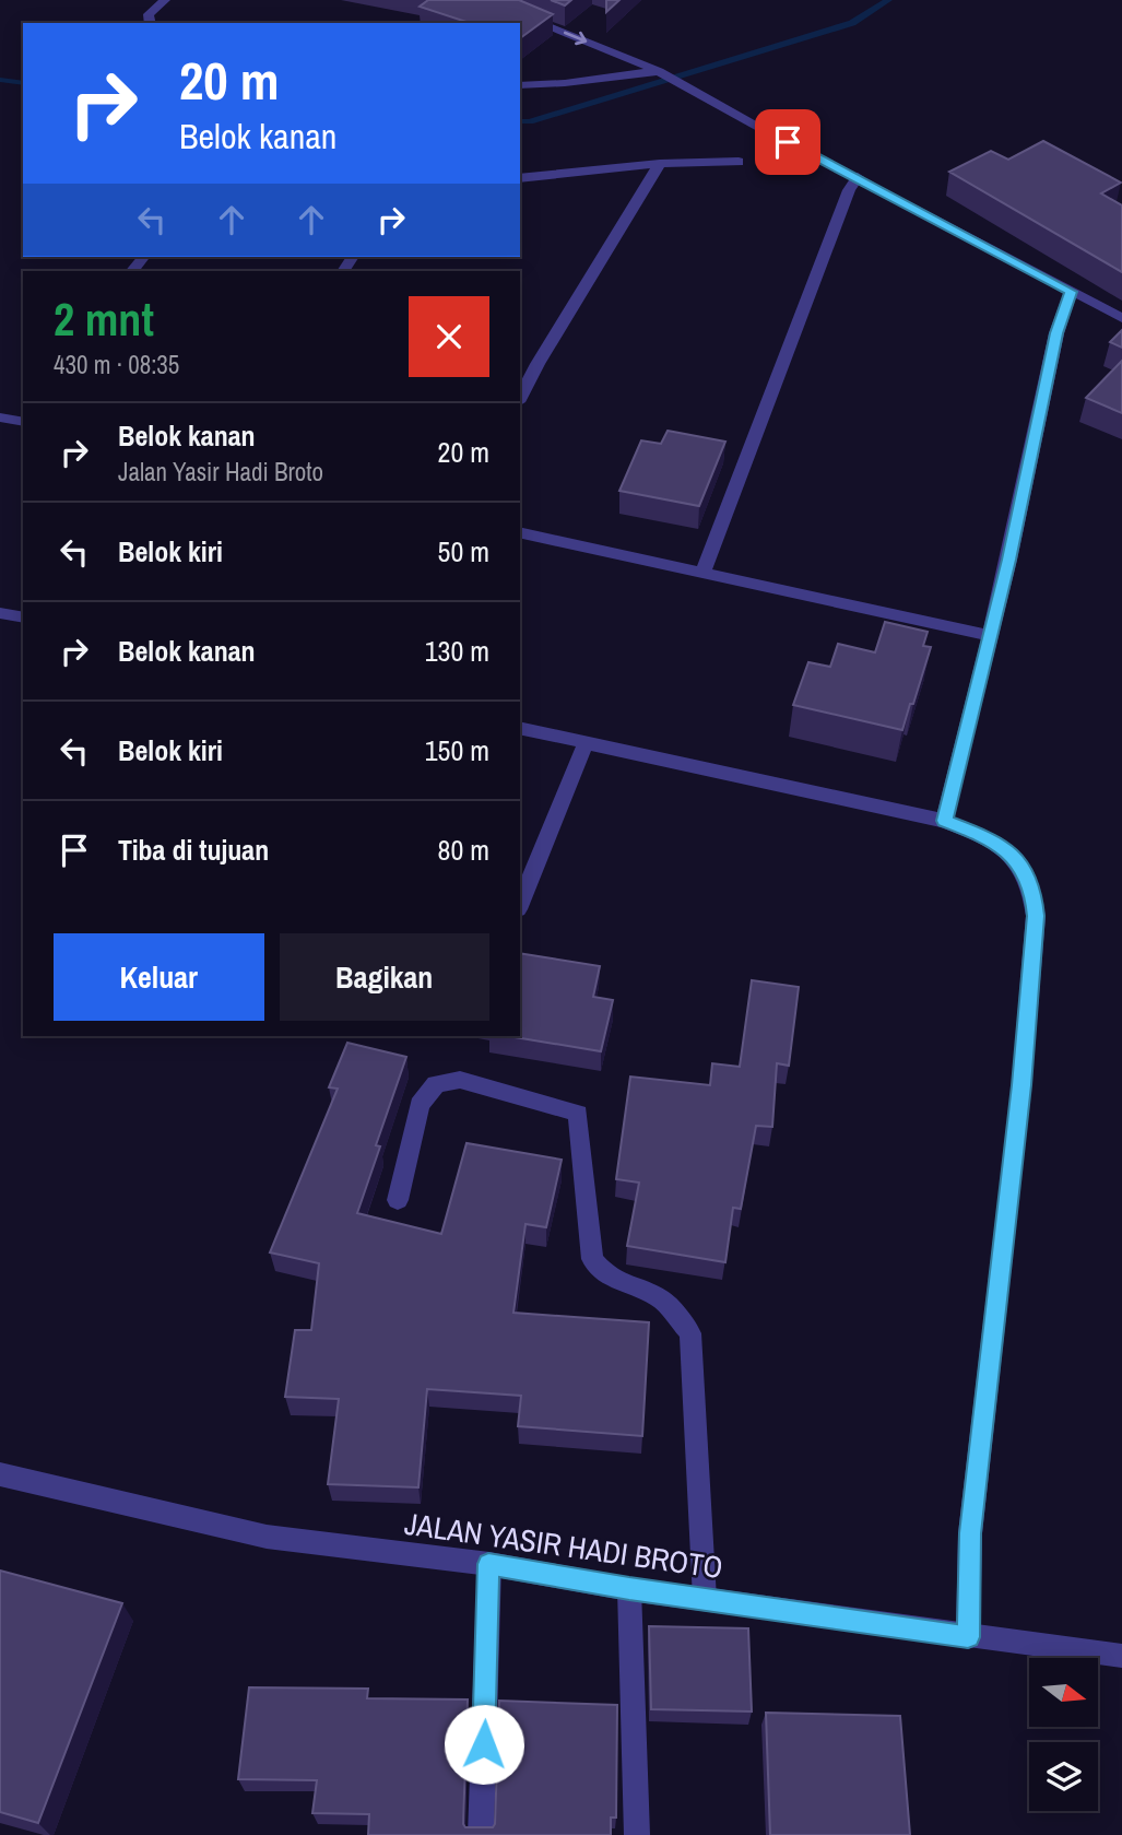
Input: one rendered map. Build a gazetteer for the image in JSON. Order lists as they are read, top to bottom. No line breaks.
{"streets":{"street":["JALAN YASIR HADI BROTO"]},"north":"right","page":{"turn":["20 m","Belok kanan"],"heading":["2 mnt","430 m · 08:35"],"list":[{"name":"Belok kanan","note":"Jalan Yasir Hadi Broto","value":"20 m"},{"name":"Belok kiri","value":"50 m"},{"name":"Belok kanan","value":"130 m"},{"name":"Belok kiri","value":"150 m"},{"name":"Tiba di tujuan","value":"80 m"}],"buttons":["Keluar","Bagikan"]}}
